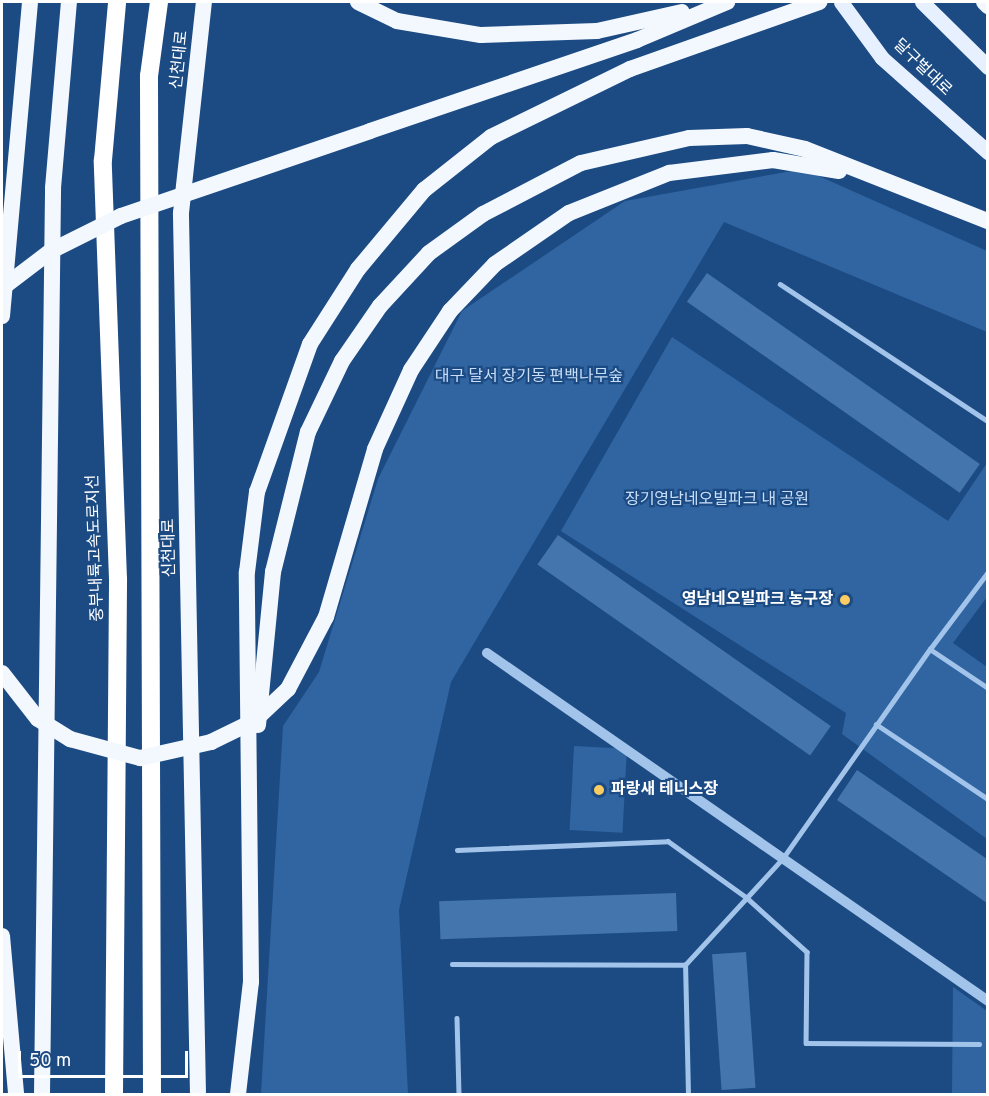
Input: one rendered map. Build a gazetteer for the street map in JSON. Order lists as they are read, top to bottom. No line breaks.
{"streets":{"highway":["신천대로","중부내륙고속도로지선"],"main road":["달구벌대로"]},"parks":["대구 달서 장기동 편백나무숲","장기영남네오빌파크 내 공원"],"places":["영남네오빌파크 농구장","파랑새 테니스장"],"scale_bar":"50 m"}
